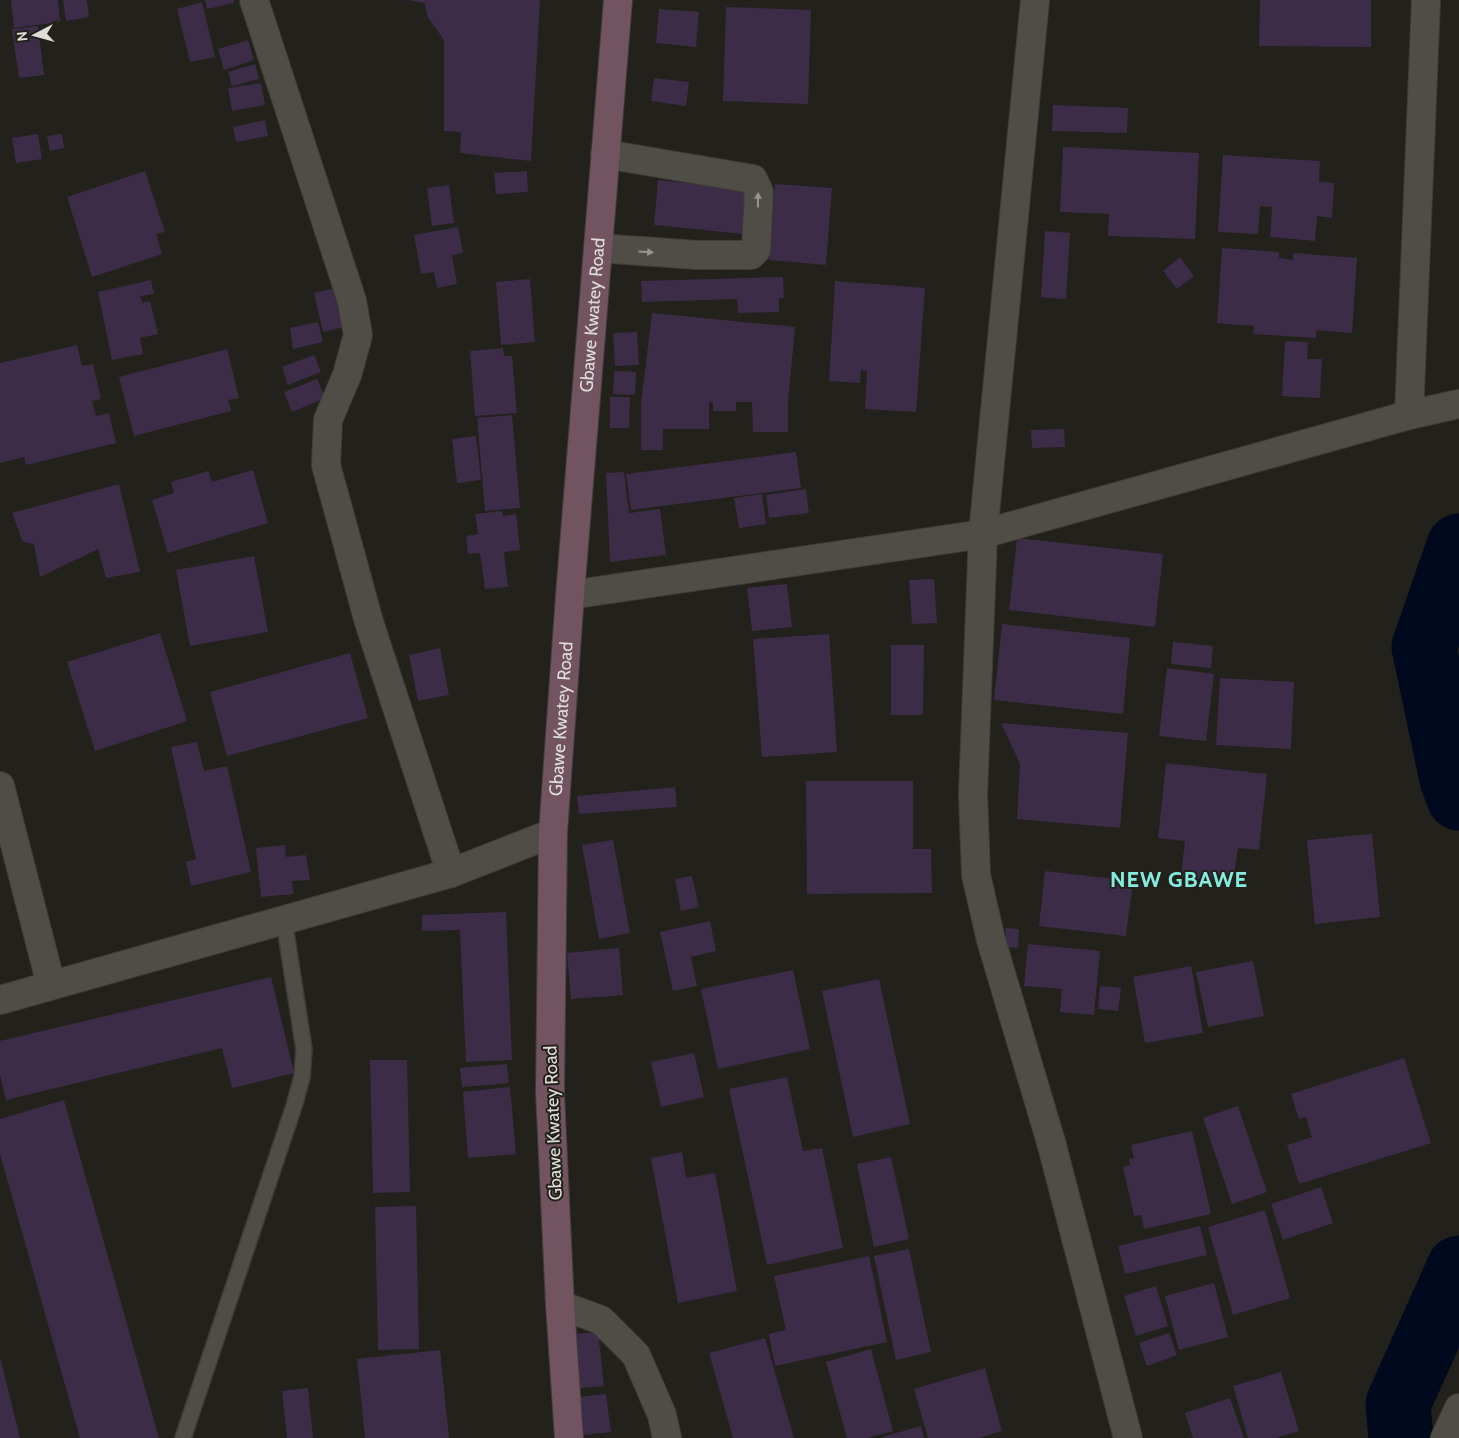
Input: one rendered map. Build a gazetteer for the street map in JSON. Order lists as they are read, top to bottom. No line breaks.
{"streets":{"street":["Gbawe Kwatey Road"]},"districts":["NEW GBAWE"],"north":"left"}
